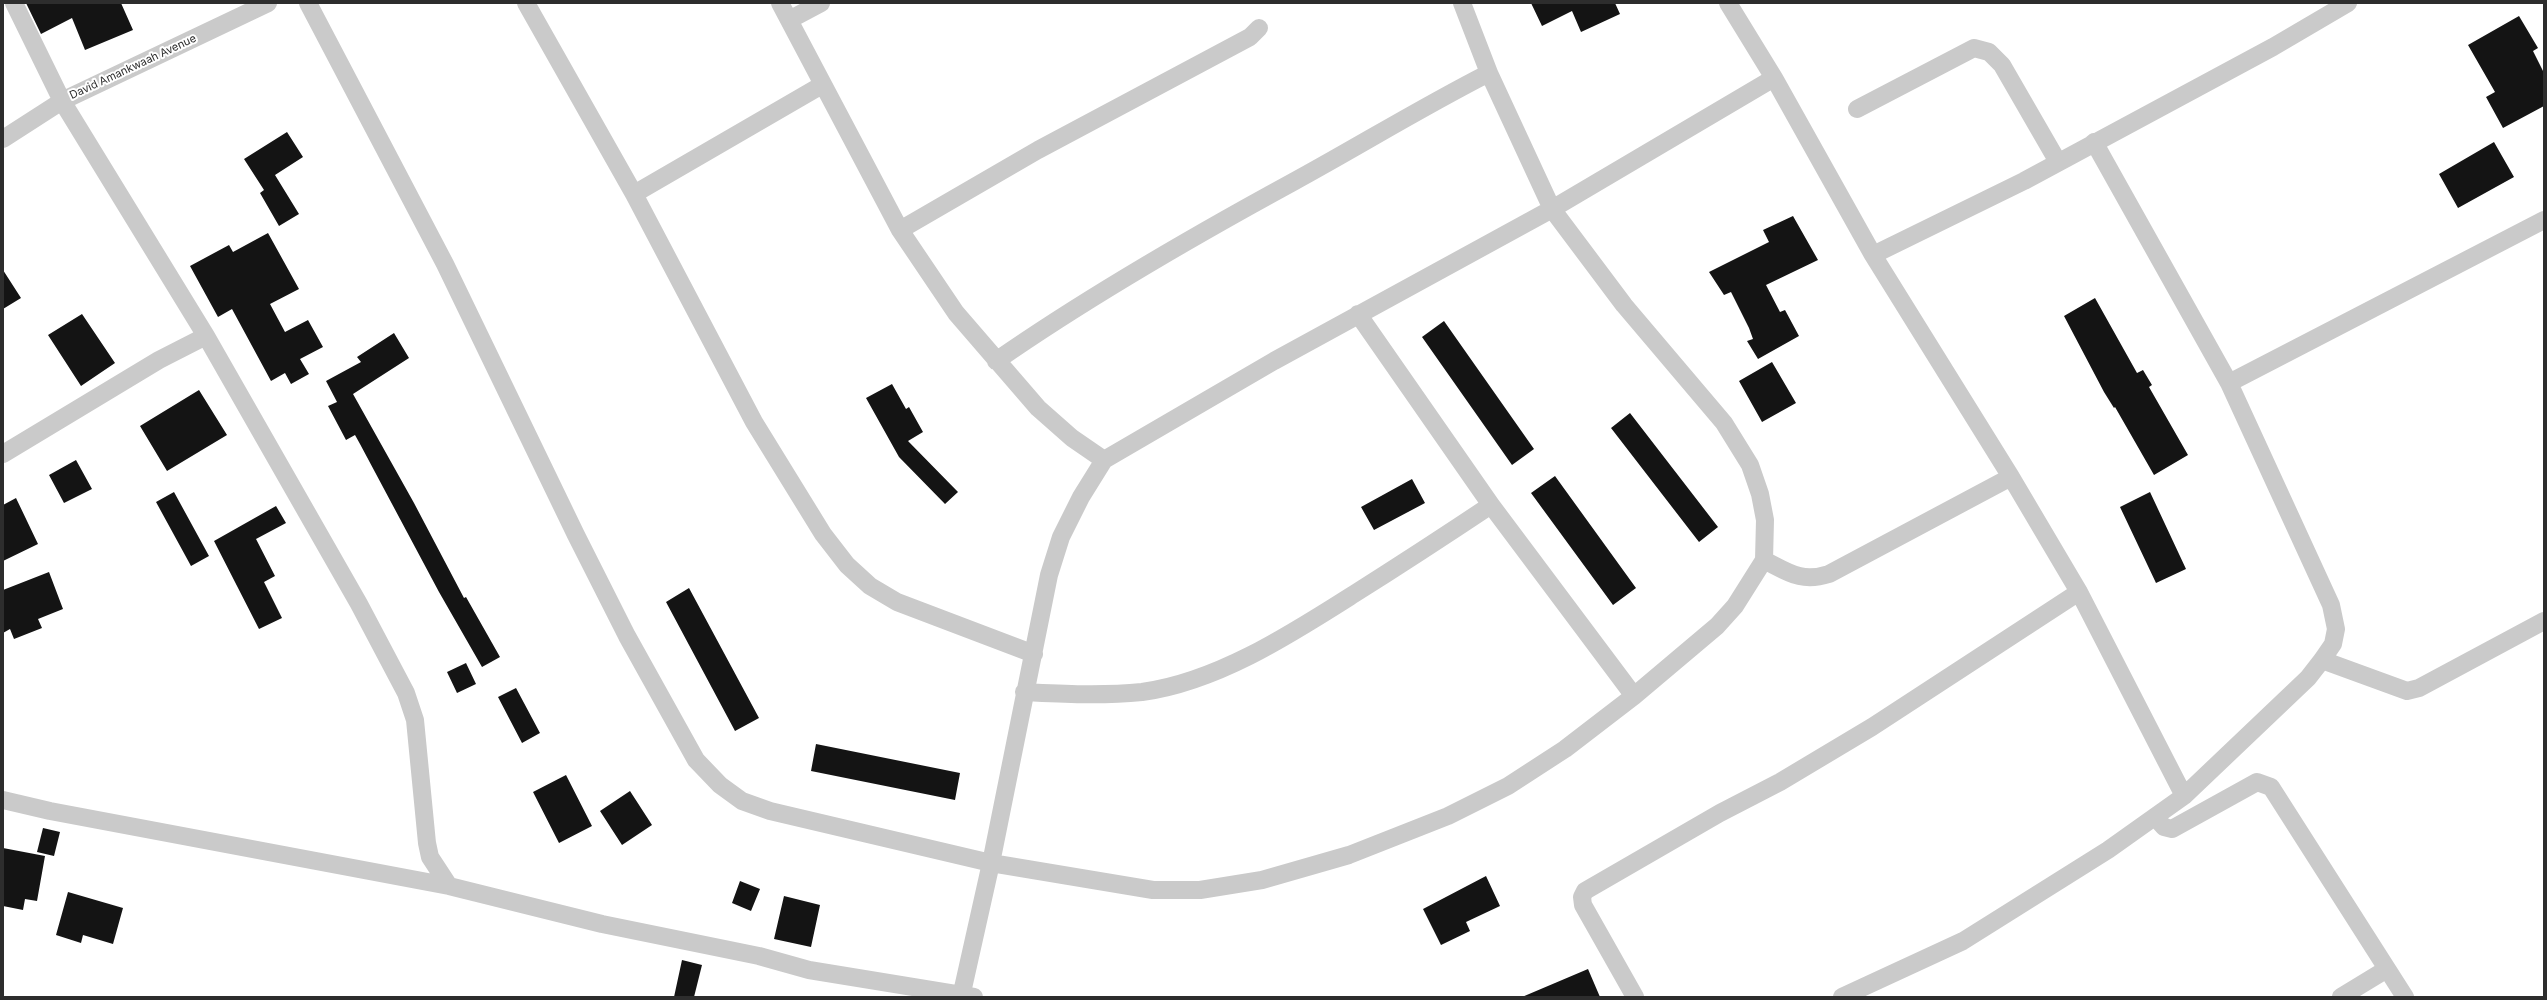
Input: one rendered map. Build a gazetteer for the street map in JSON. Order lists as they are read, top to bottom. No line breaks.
{"streets":{"street":["David Amankwaah Avenue"]}}
